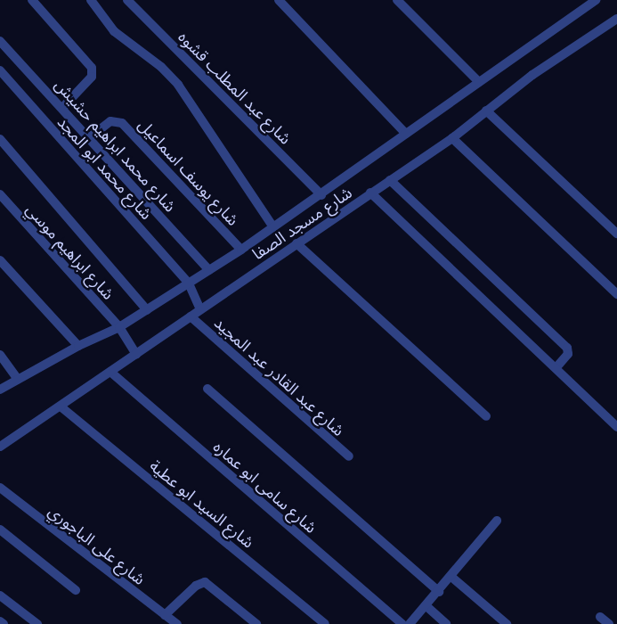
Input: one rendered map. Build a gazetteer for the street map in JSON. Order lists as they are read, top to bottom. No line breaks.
{"streets":{"street":["شارع عبد المطلب قشوه","شارع محمد ابراهيم حشيش","شارع محمد ابو المجد","شارع يوسف اسماعيل","شارع مسجد الصفا","شارع ابراهيم موسي","شارع عبد القادر عبد المجيد","شارع سامى ابو عماره","شارع السيد ابو عطية","شارع على الباجوري"]},"crossings":[["شارع عبد المطلب قشوه","شارع مسجد الصفا"],["شارع محمد ابراهيم حشيش","شارع يوسف اسماعيل"],["شارع محمد ابراهيم حشيش","شارع مسجد الصفا"],["شارع محمد ابو المجد","شارع مسجد الصفا"],["شارع يوسف اسماعيل","شارع مسجد الصفا"],["شارع مسجد الصفا","شارع ابراهيم موسي"],["شارع مسجد الصفا","شارع عبد القادر عبد المجيد"],["شارع مسجد الصفا","شارع سامى ابو عماره"],["شارع مسجد الصفا","شارع السيد ابو عطية"]]}
